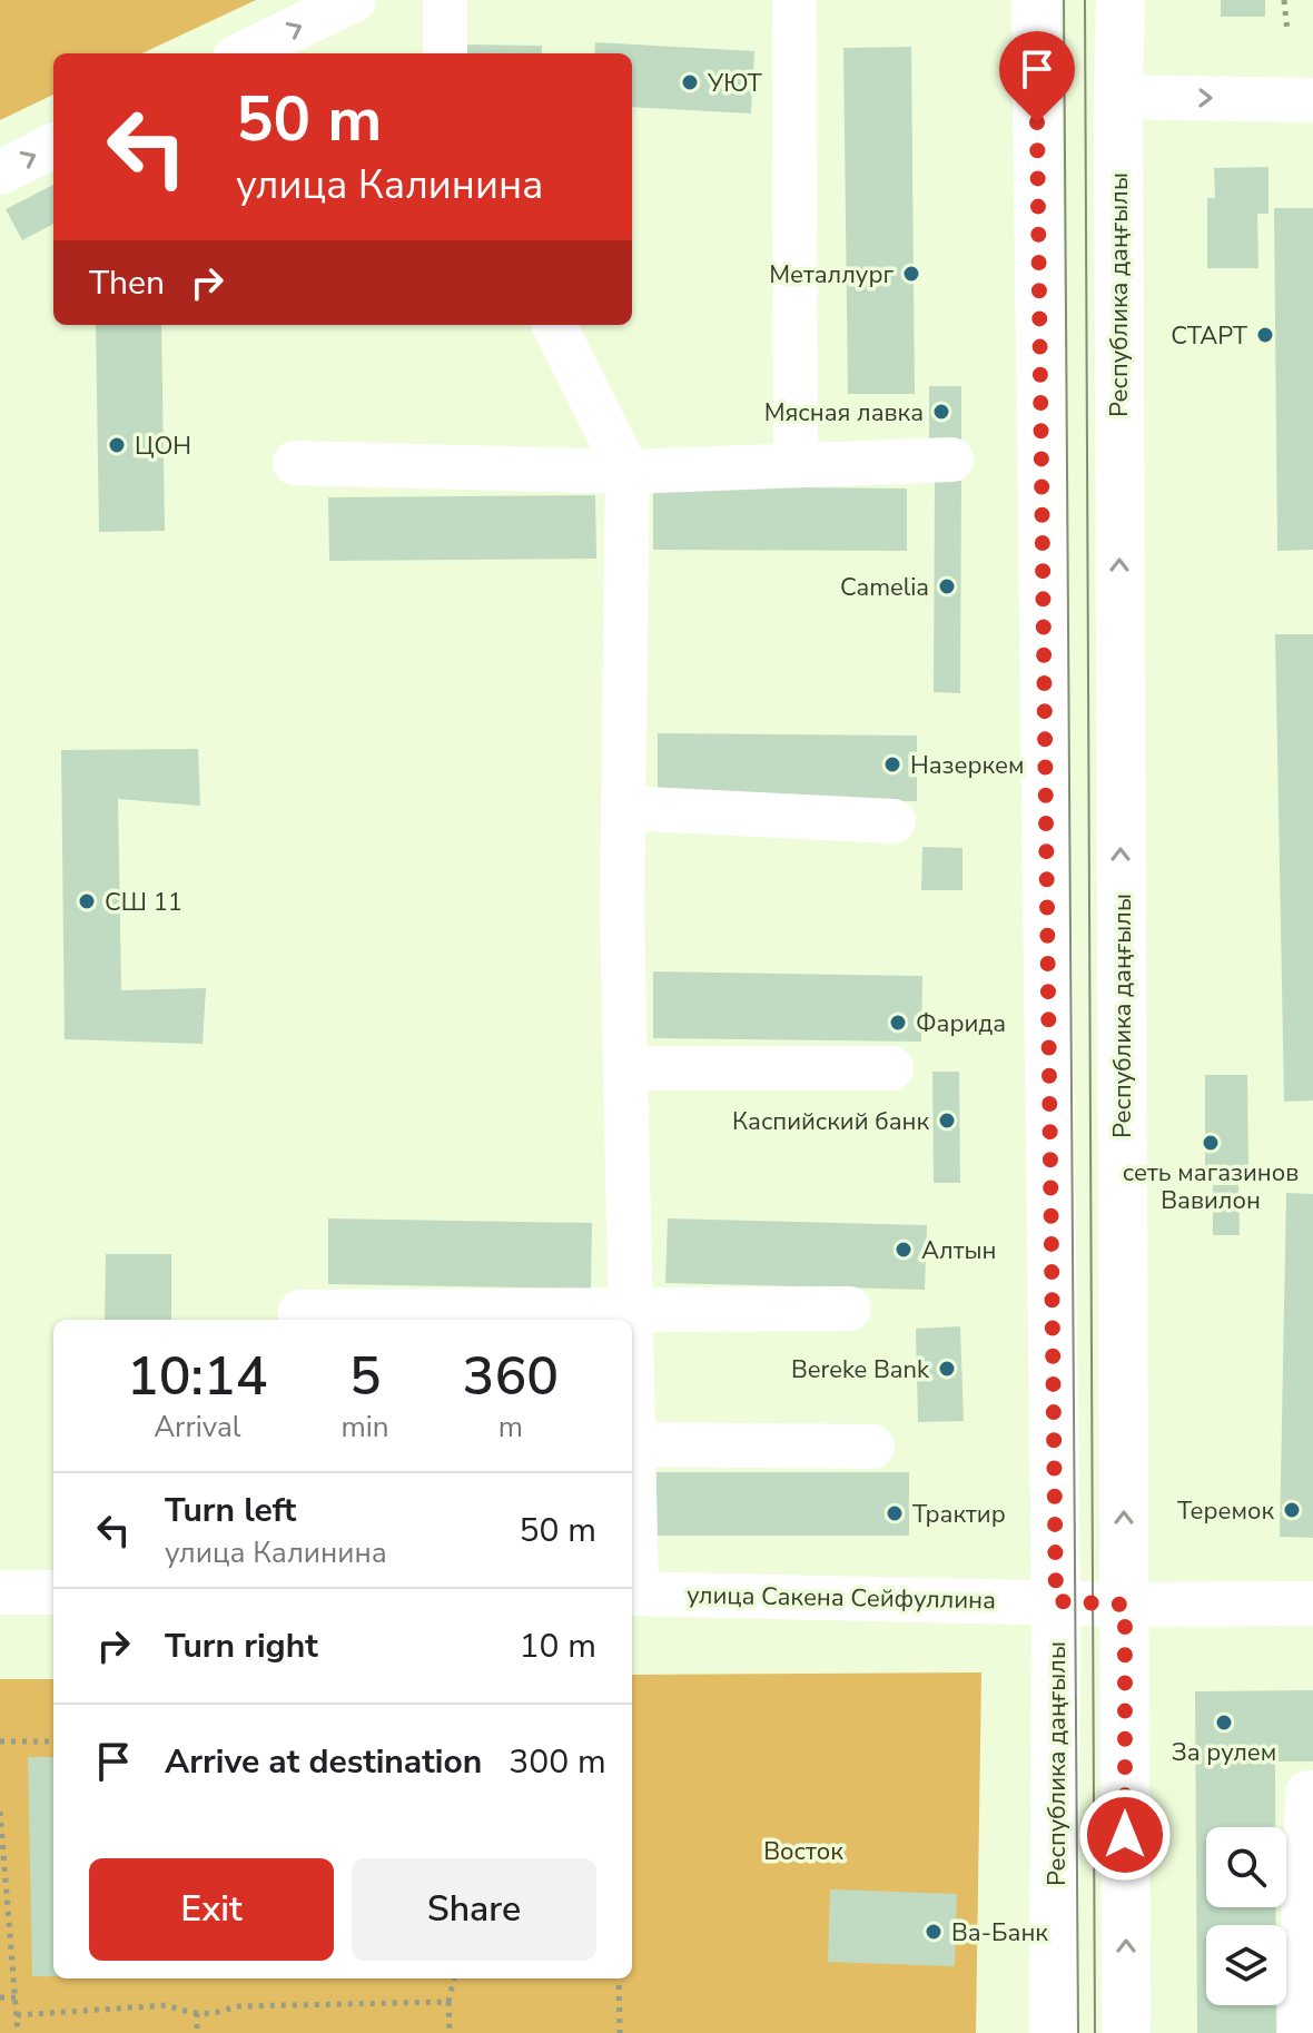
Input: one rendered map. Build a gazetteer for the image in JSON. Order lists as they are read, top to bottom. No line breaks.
{"streets":{"main road":["Республика даңғылы"],"street":["улица Сакена Сейфуллина"]},"crossings":[["Республика даңғылы","улица Сакена Сейфуллина"]],"parks":["Восток"],"places":["УЮТ","Металлург","СТАРТ","Мясная лавка","ЦОН","Camelia","Назеркем","СШ 11","Фарида","Каспийский банк","сеть магазинов Вавилон","Алтын","Bereke Bank","Теремок","Трактир","За рулем","Ва-Банк"],"page":{"turn":["50 m","улица Калинина"],"then":"Then","eta":["10:14","Arrival","5","min","360","m"],"list":[{"name":"Turn left","note":"улица Калинина","value":"50 m"},{"name":"Turn right","value":"10 m"},{"name":"Arrive at destination","value":"300 m"}],"buttons":["Exit","Share"]}}
